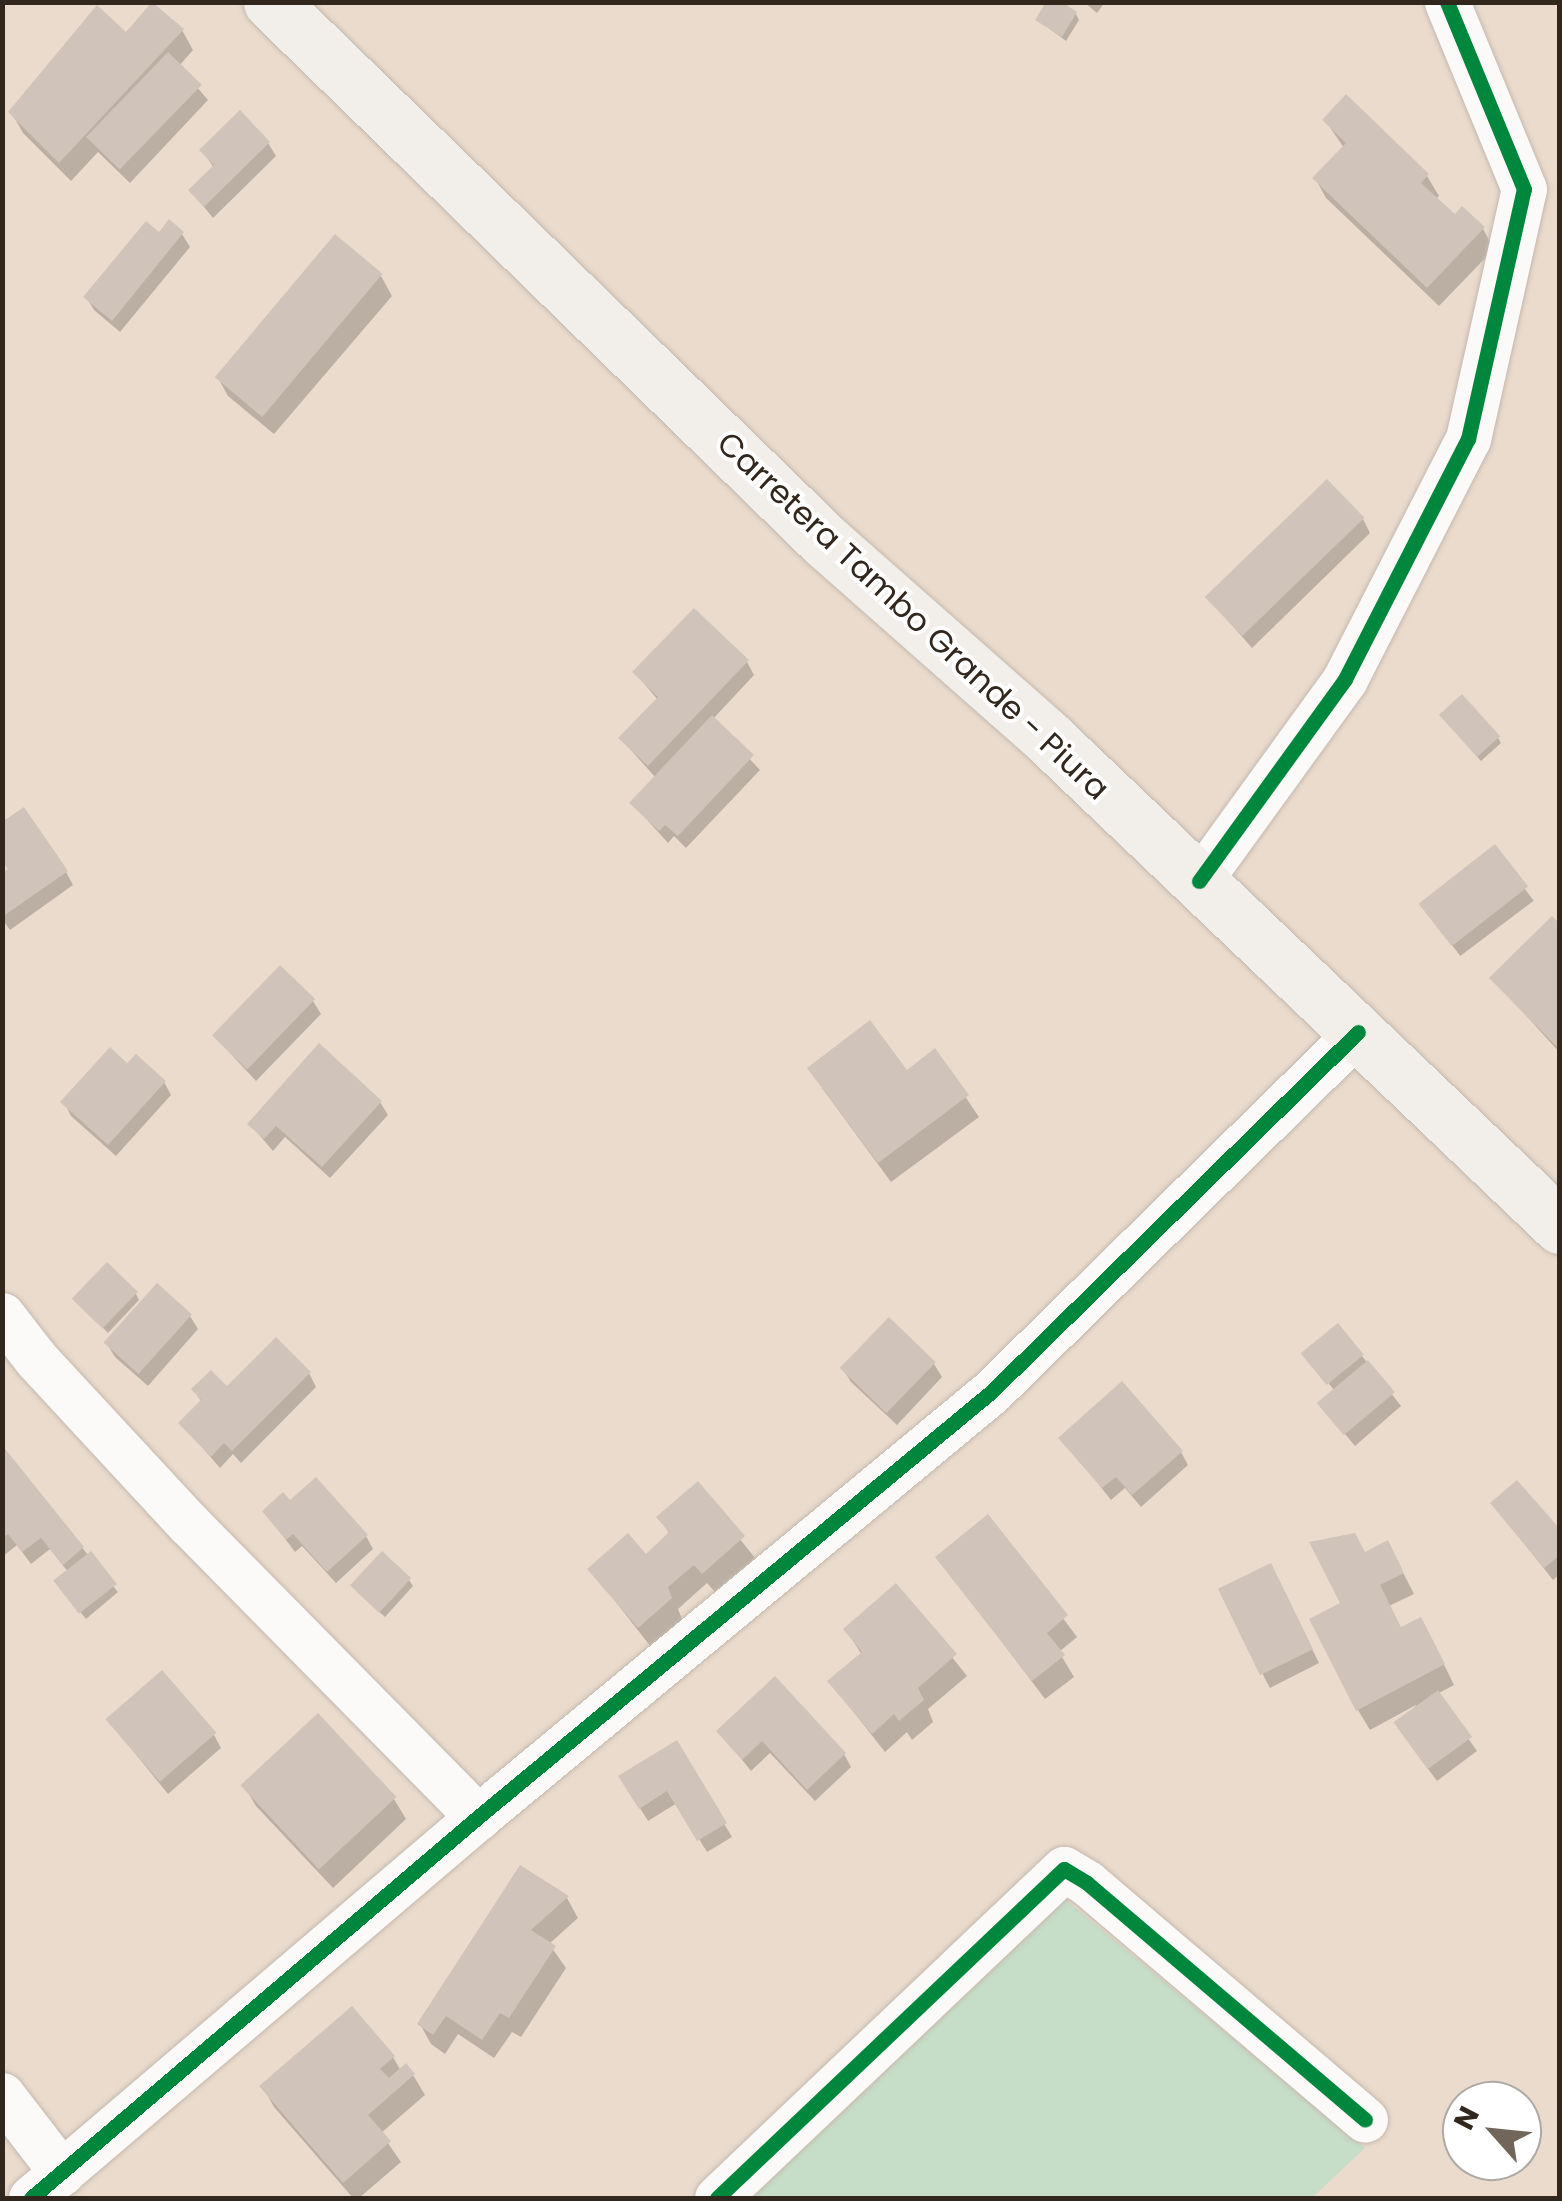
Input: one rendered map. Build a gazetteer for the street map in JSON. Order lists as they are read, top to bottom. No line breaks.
{"streets":{"main road":["Carretera Tambo Grande - Piura"]},"north":"top left"}
